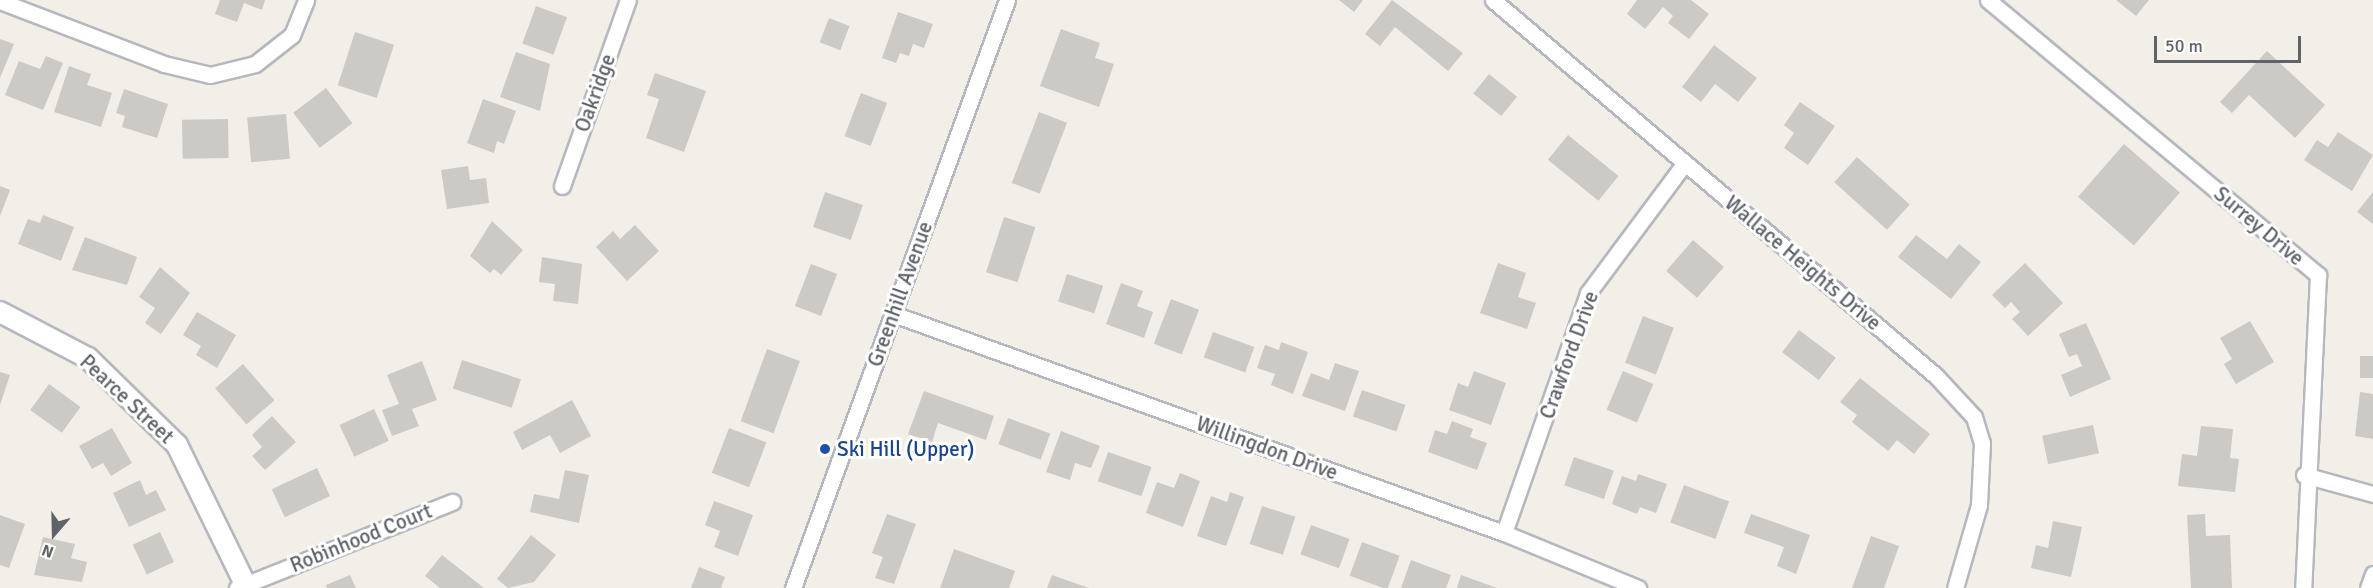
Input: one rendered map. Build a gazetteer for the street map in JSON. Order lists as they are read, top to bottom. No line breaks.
{"streets":{"street":["Oakridge","Surrey Drive","Wallace Heights Drive","Greenhill Avenue","Crawford Drive","Pearce Street","Willingdon Drive","Robinhood Court"]},"crossings":[["Wallace Heights Drive","Crawford Drive"],["Greenhill Avenue","Willingdon Drive"],["Crawford Drive","Willingdon Drive"],["Pearce Street","Robinhood Court"]],"places":["Ski Hill (Upper)"],"scale_bar":"50 m","north":"bottom"}
